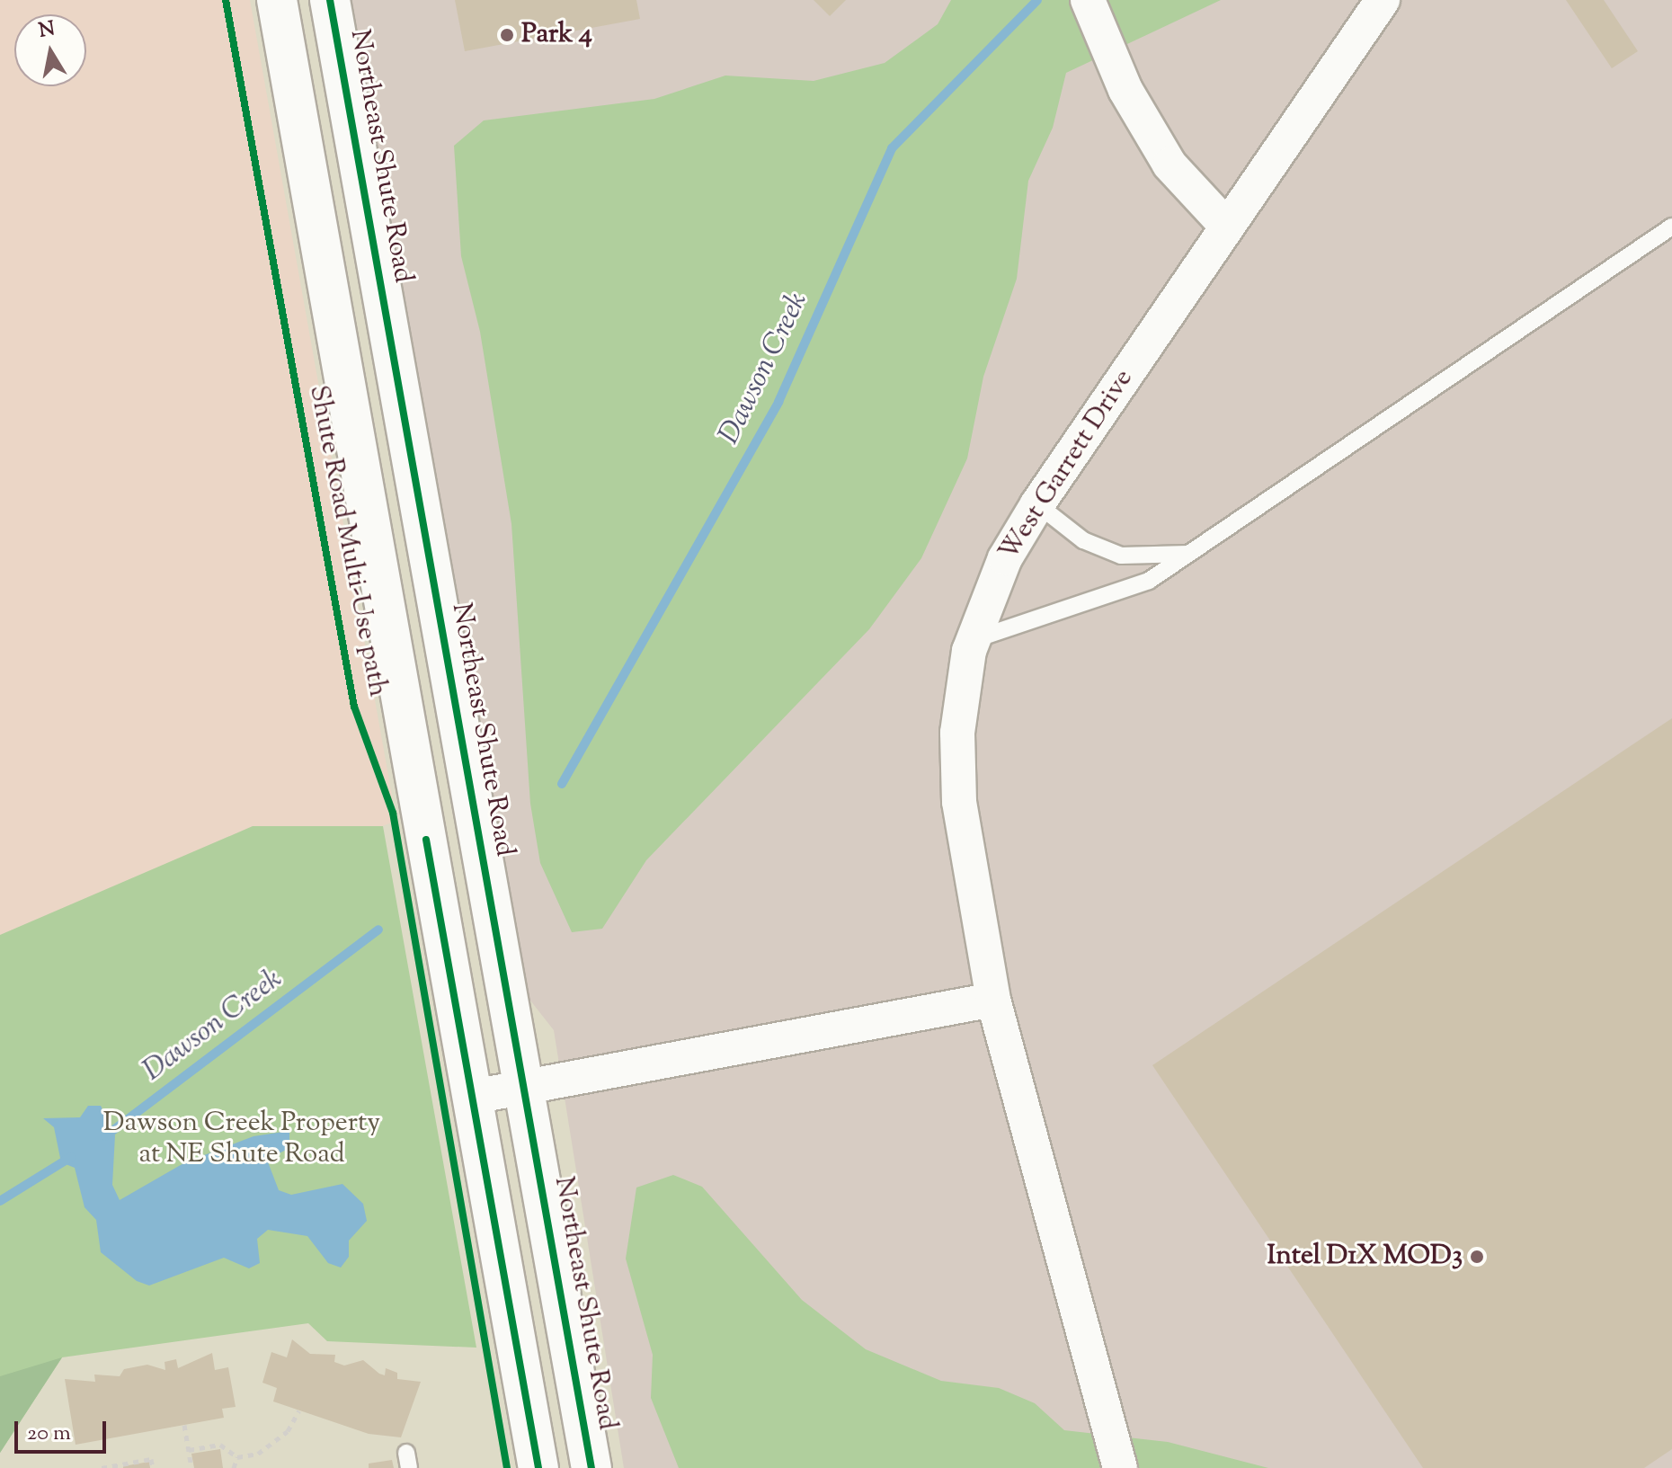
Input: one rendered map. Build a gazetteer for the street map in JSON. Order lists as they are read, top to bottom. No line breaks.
{"streets":{"main road":["Northeast Shute Road"],"street":["West Garrett Drive"],"cycle path":["Shute Road Multi-Use path"]},"water":["Dawson Creek"],"parks":["Dawson Creek Property at NE Shute Road"],"places":["Park 4","Intel D1X MOD3"],"scale_bar":"20 m","north":"top"}
